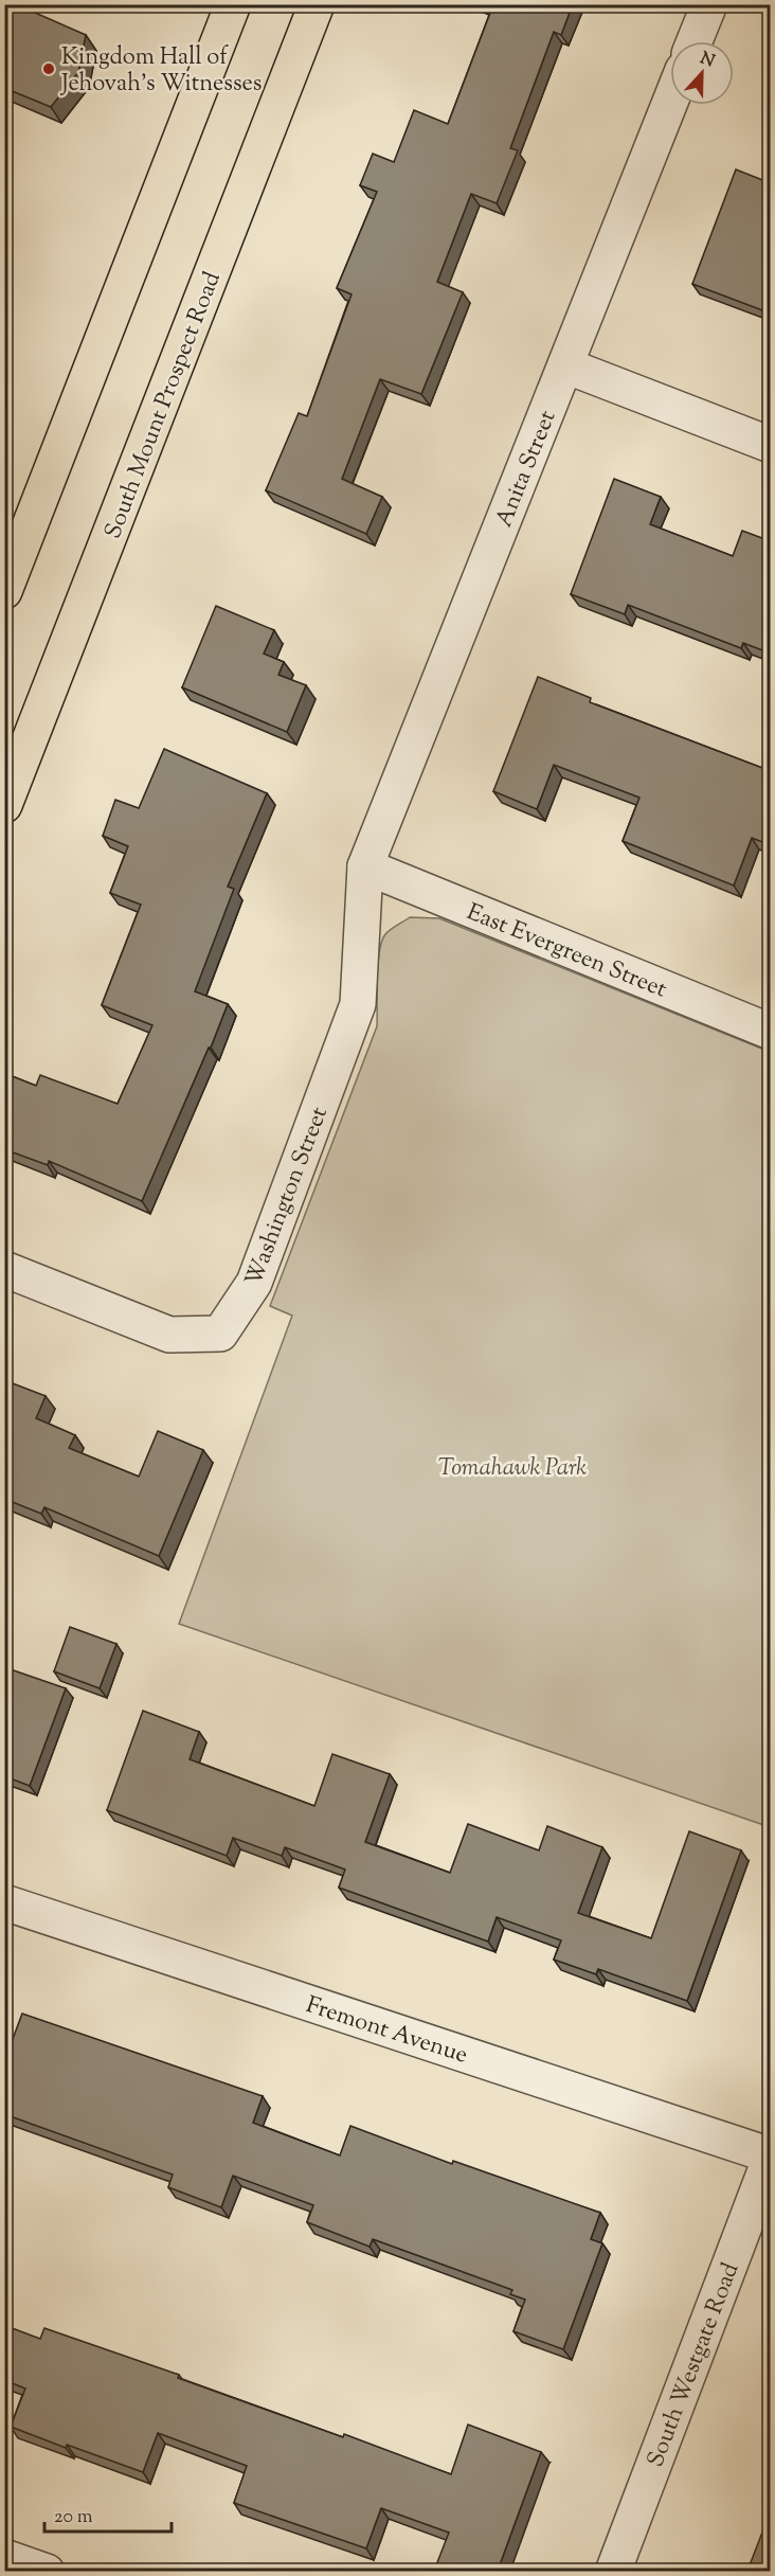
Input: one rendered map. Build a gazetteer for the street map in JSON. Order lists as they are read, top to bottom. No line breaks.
{"streets":{"main road":["South Mount Prospect Road"],"street":["Anita Street","East Evergreen Street","Washington Street","Fremont Avenue","South Westgate Road"]},"crossings":[["Anita Street","East Evergreen Street"],["Anita Street","Washington Street"],["East Evergreen Street","Washington Street"],["Fremont Avenue","South Westgate Road"]],"parks":["Tomahawk Park"],"places":["Kingdom Hall of Jehovah's Witnesses"],"scale_bar":"20 m","north":"top"}
